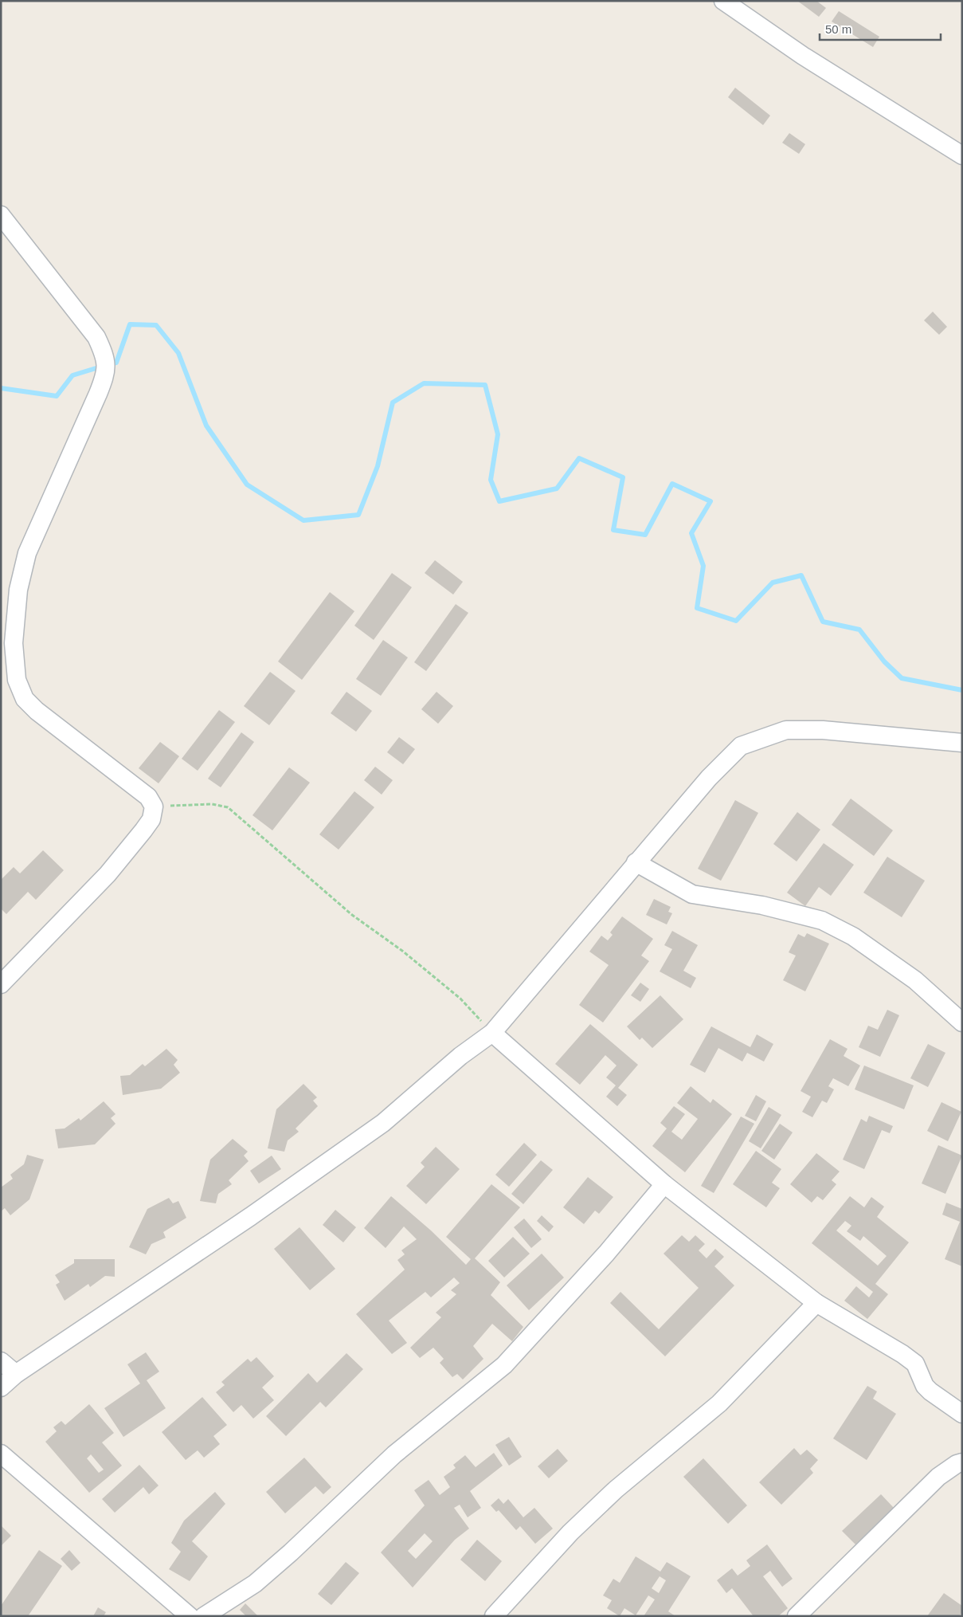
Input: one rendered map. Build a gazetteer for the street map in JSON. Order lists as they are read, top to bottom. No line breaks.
{"scale_bar":"50 m"}
